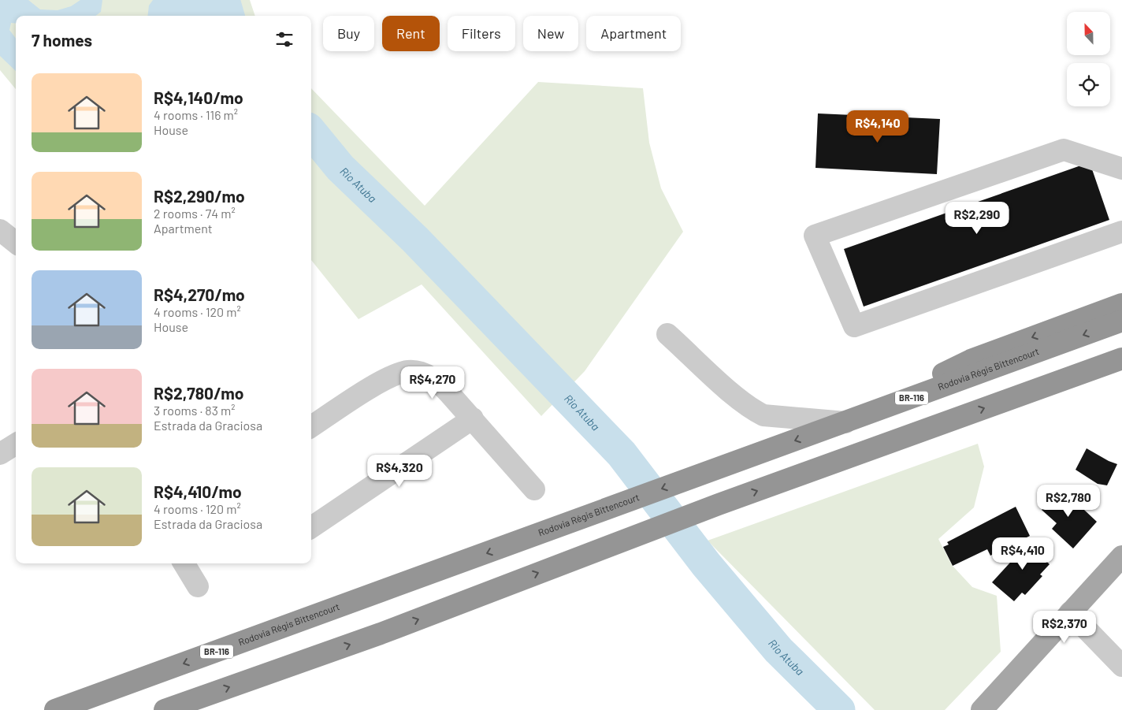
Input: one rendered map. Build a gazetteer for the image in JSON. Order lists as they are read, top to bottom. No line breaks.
{"streets":{"highway":["Rodovia Régis Bittencourt","BR-116"]},"water":["Rio Atuba"],"north":"top","page":{"chip":["Buy","Rent","Filters","New","Apartment"],"heading":"7 homes","list":[{"name":"R$4,140/mo","note":"4 rooms · 116 m² · House"},{"name":"R$2,290/mo","note":"2 rooms · 74 m² · Apartment"},{"name":"R$4,270/mo","note":"4 rooms · 120 m² · House"},{"name":"R$2,780/mo","note":"3 rooms · 83 m² · Estrada da Graciosa"},{"name":"R$4,410/mo","note":"4 rooms · 120 m² · Estrada da Graciosa"}],"price":["R$4,140","R$2,290","R$4,270","R$4,320","R$2,780","R$4,410","R$2,370"]}}
